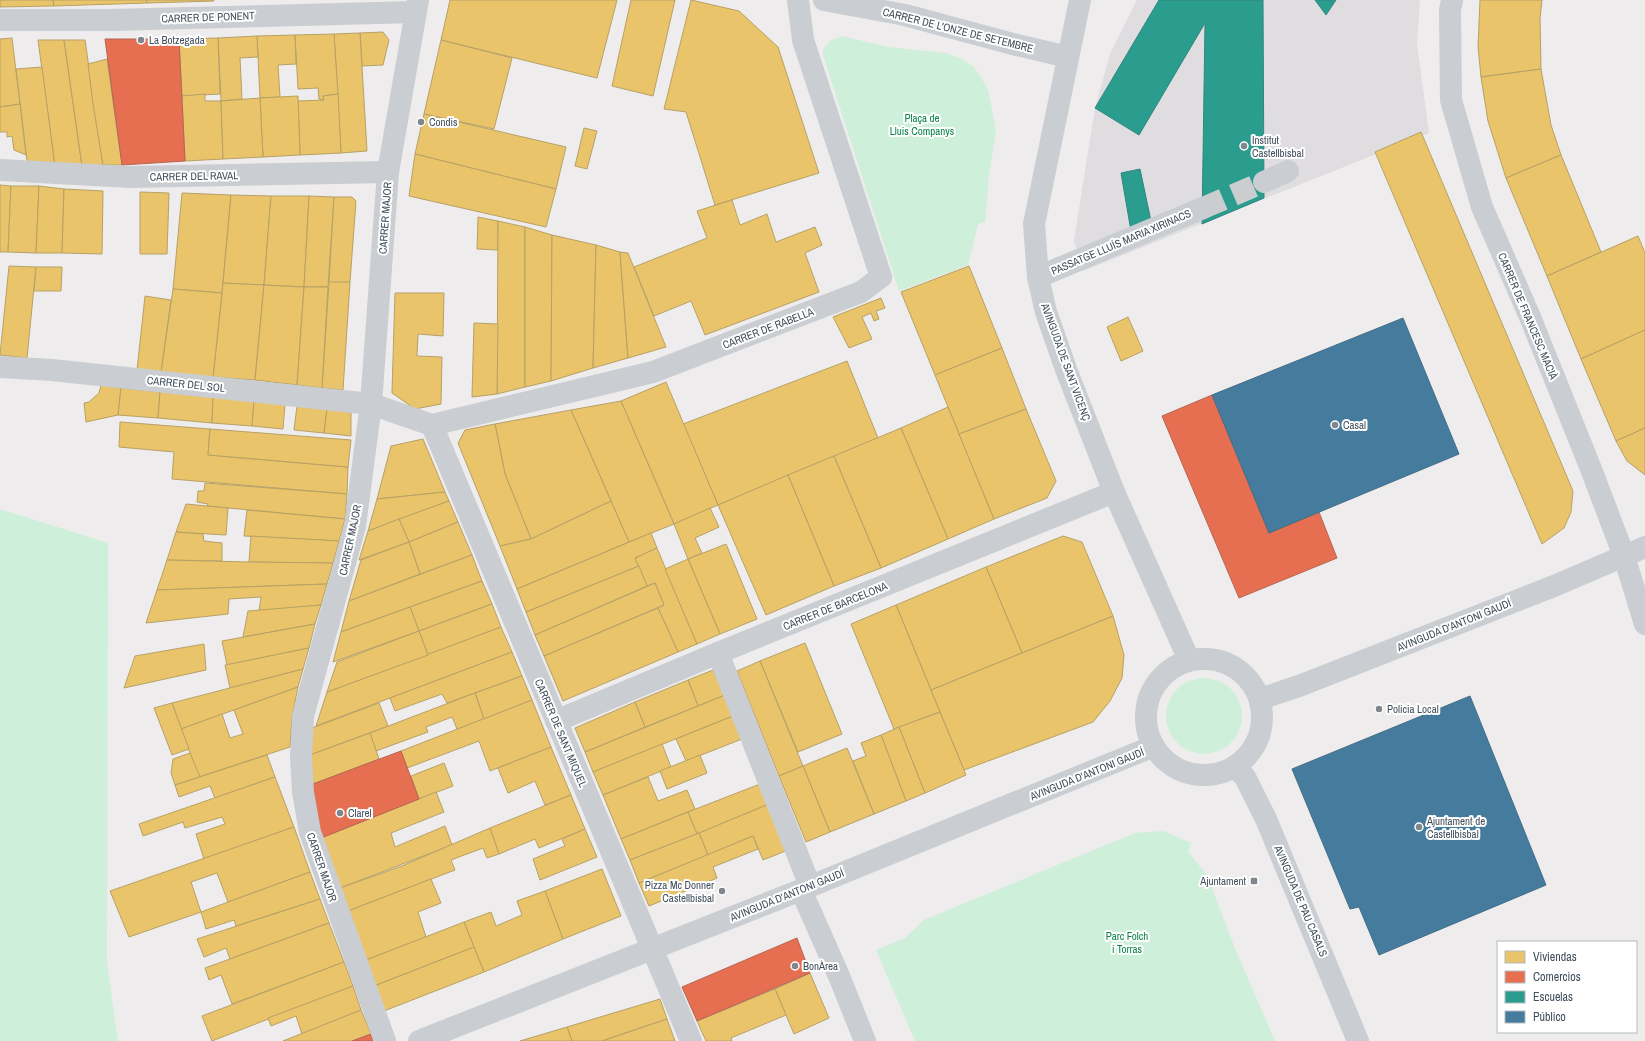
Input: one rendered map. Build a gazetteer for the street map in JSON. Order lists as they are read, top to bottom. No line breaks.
{"streets":{"street":["CARRER DE PONENT","CARRER DE L'ONZE DE SETEMBRE","CARRER DEL RAVAL","CARRER MAJOR","PASSATGE LLUÍS MARIA XIRINACS","CARRER DE FRANCESC MACIÀ","CARRER DE RABELLA","AVINGUDA DE SANT VICENÇ","CARRER DEL SOL","CARRER DE BARCELONA","AVINGUDA D'ANTONI GAUDÍ","CARRER DE SANT MIQUEL","AVINGUDA DE PAU CASALS"]},"crossings":[["CARRER DE PONENT","CARRER MAJOR"],["CARRER DE L'ONZE DE SETEMBRE","AVINGUDA DE SANT VICENÇ"],["CARRER DEL RAVAL","CARRER MAJOR"],["CARRER MAJOR","CARRER DEL SOL"],["PASSATGE LLUÍS MARIA XIRINACS","AVINGUDA DE SANT VICENÇ"],["CARRER DE FRANCESC MACIÀ","AVINGUDA D'ANTONI GAUDÍ"],["CARRER DE RABELLA","CARRER DE SANT MIQUEL"],["AVINGUDA DE SANT VICENÇ","CARRER DE BARCELONA"],["AVINGUDA DE SANT VICENÇ","AVINGUDA D'ANTONI GAUDÍ"],["AVINGUDA DE SANT VICENÇ","AVINGUDA DE PAU CASALS"],["CARRER DE BARCELONA","CARRER DE SANT MIQUEL"],["AVINGUDA D'ANTONI GAUDÍ","CARRER DE SANT MIQUEL"],["AVINGUDA D'ANTONI GAUDÍ","AVINGUDA DE PAU CASALS"]],"parks":["Plaça de Lluis Companys","Parc Folch i Torras"],"places":{"other":["La Botzegada","Condis","Institut Castellbisbal","Casal","Policia Local","Clarel","Ajuntament de Castellbisbal","Pizza Mc Donner Castellbisbal","BonÀrea"],"transit":["Ajuntament"]},"legend":["Viviendas","Comercios","Escuelas","Público"]}
